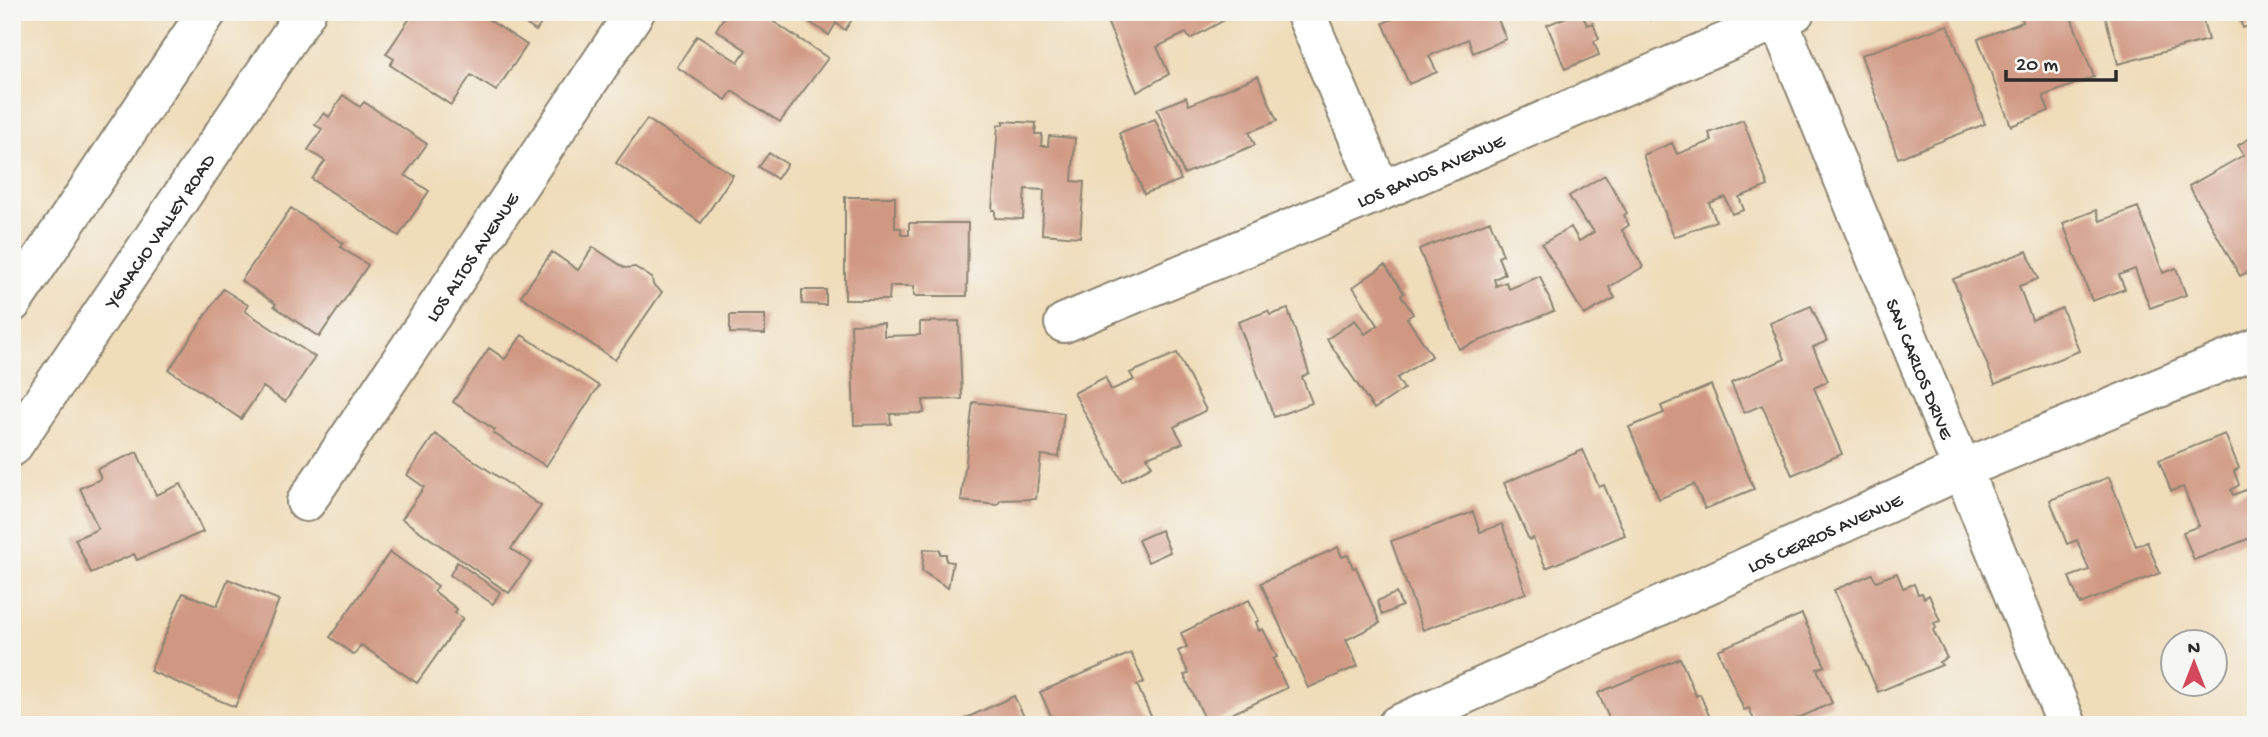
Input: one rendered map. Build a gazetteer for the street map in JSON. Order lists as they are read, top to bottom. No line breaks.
{"streets":{"main road":["LOS BANOS AVENUE","YGNACIO VALLEY ROAD","LOS ALTOS AVENUE","SAN CARLOS DRIVE","LOS CERROS AVENUE"]},"crossings":[["LOS BANOS AVENUE","SAN CARLOS DRIVE"],["SAN CARLOS DRIVE","LOS CERROS AVENUE"]],"scale_bar":"20 m","north":"top"}
